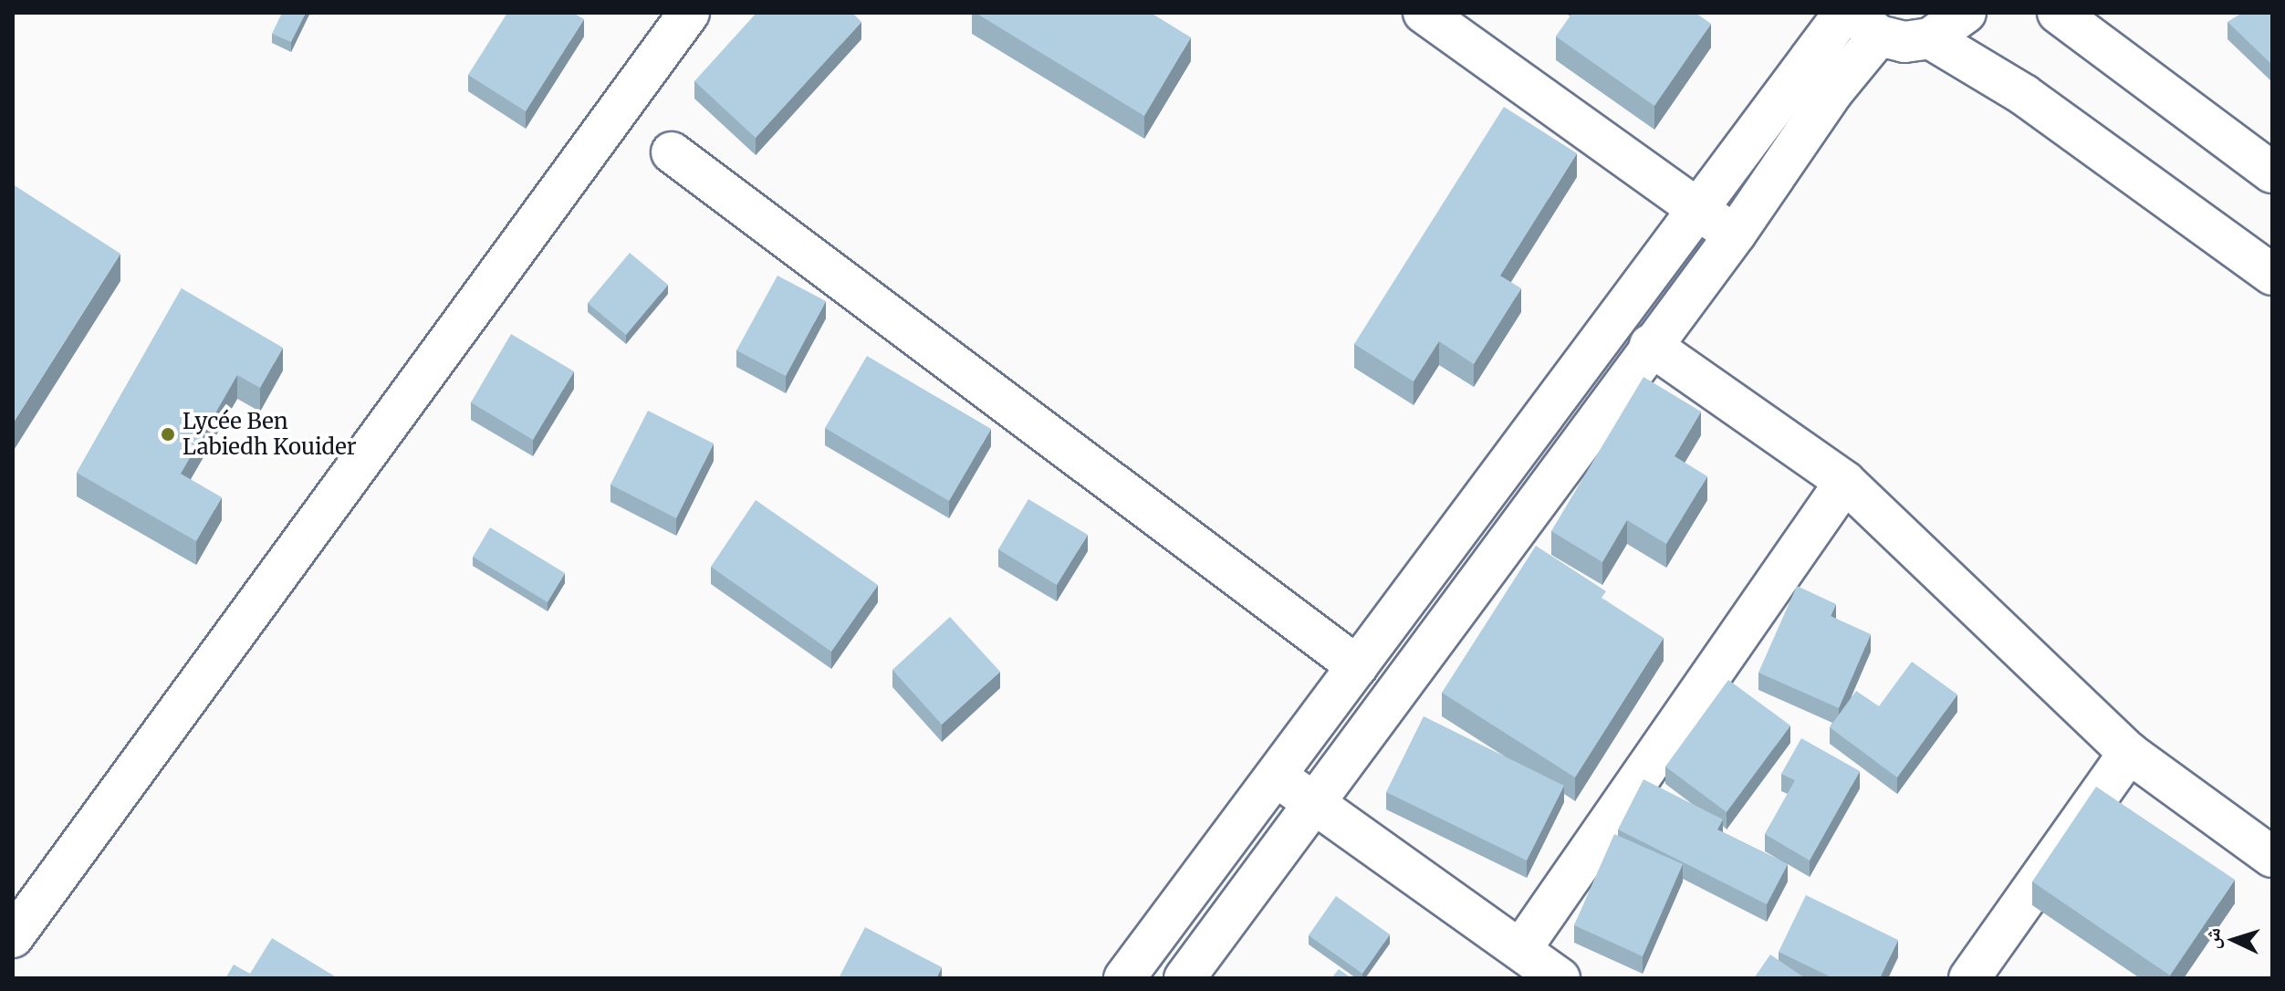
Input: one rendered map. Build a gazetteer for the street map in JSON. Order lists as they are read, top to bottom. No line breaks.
{"places":["Lycée Ben Labiedh Kouider"],"north":"left"}
